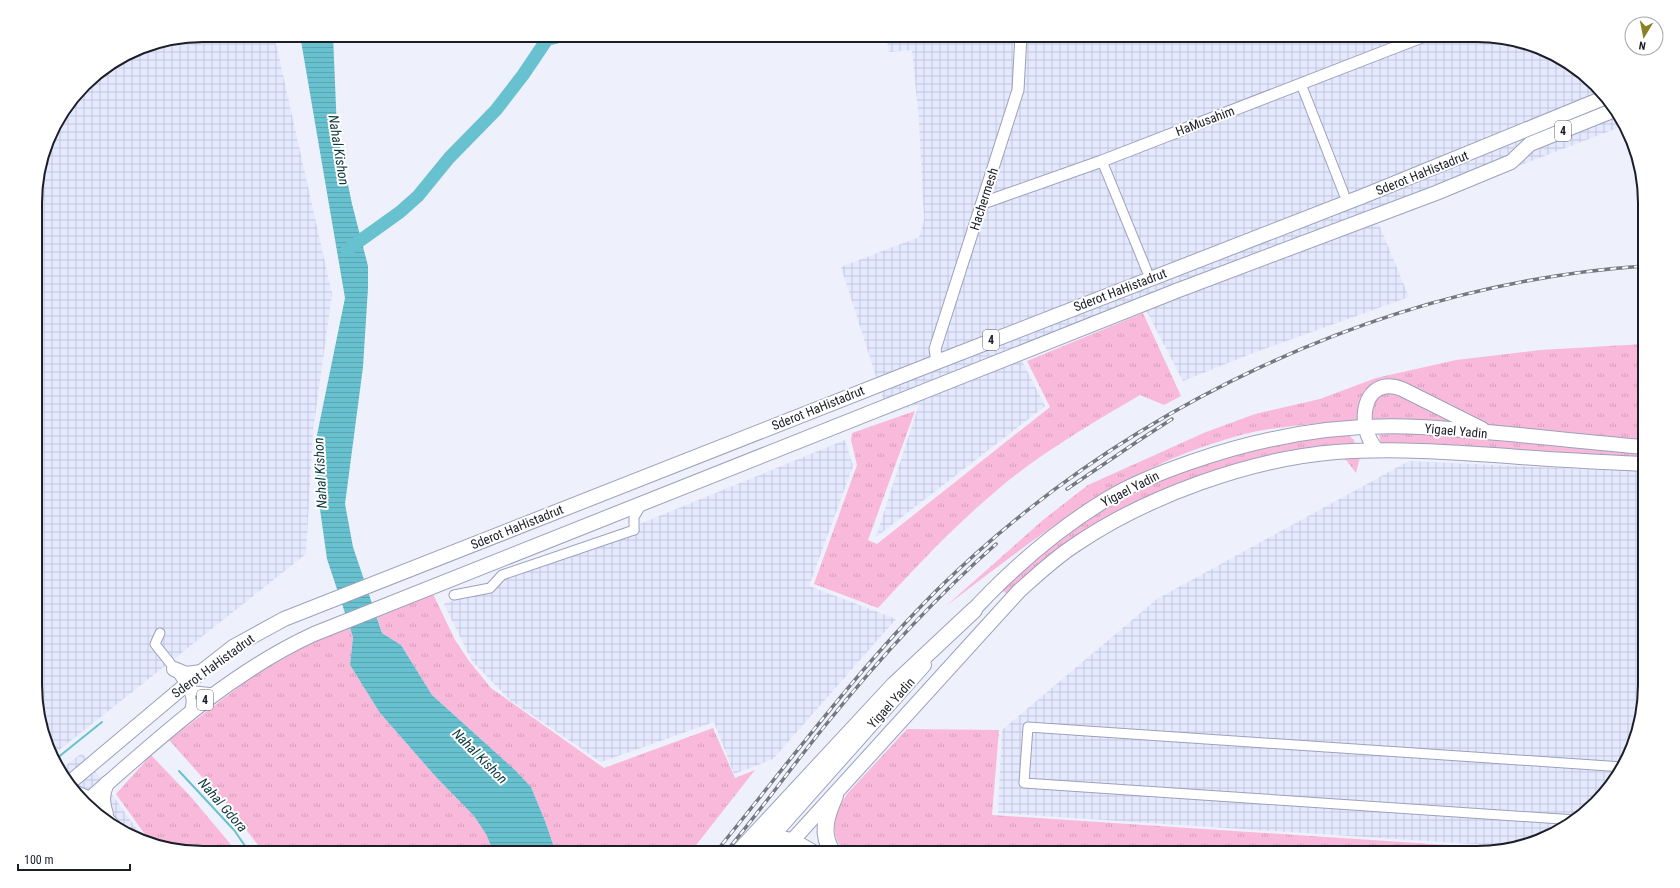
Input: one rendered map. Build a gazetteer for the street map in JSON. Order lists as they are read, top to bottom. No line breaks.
{"streets":{"highway":["4","Sderot HaHistadrut","Yigael Yadin"],"street":["HaMusahim","Hachermesh"]},"crossings":[["HaMusahim","Hachermesh"],["Sderot HaHistadrut","Hachermesh"]],"water":["Nahal Kishon","Nahal Gdora"],"scale_bar":"100 m","north":"bottom"}
